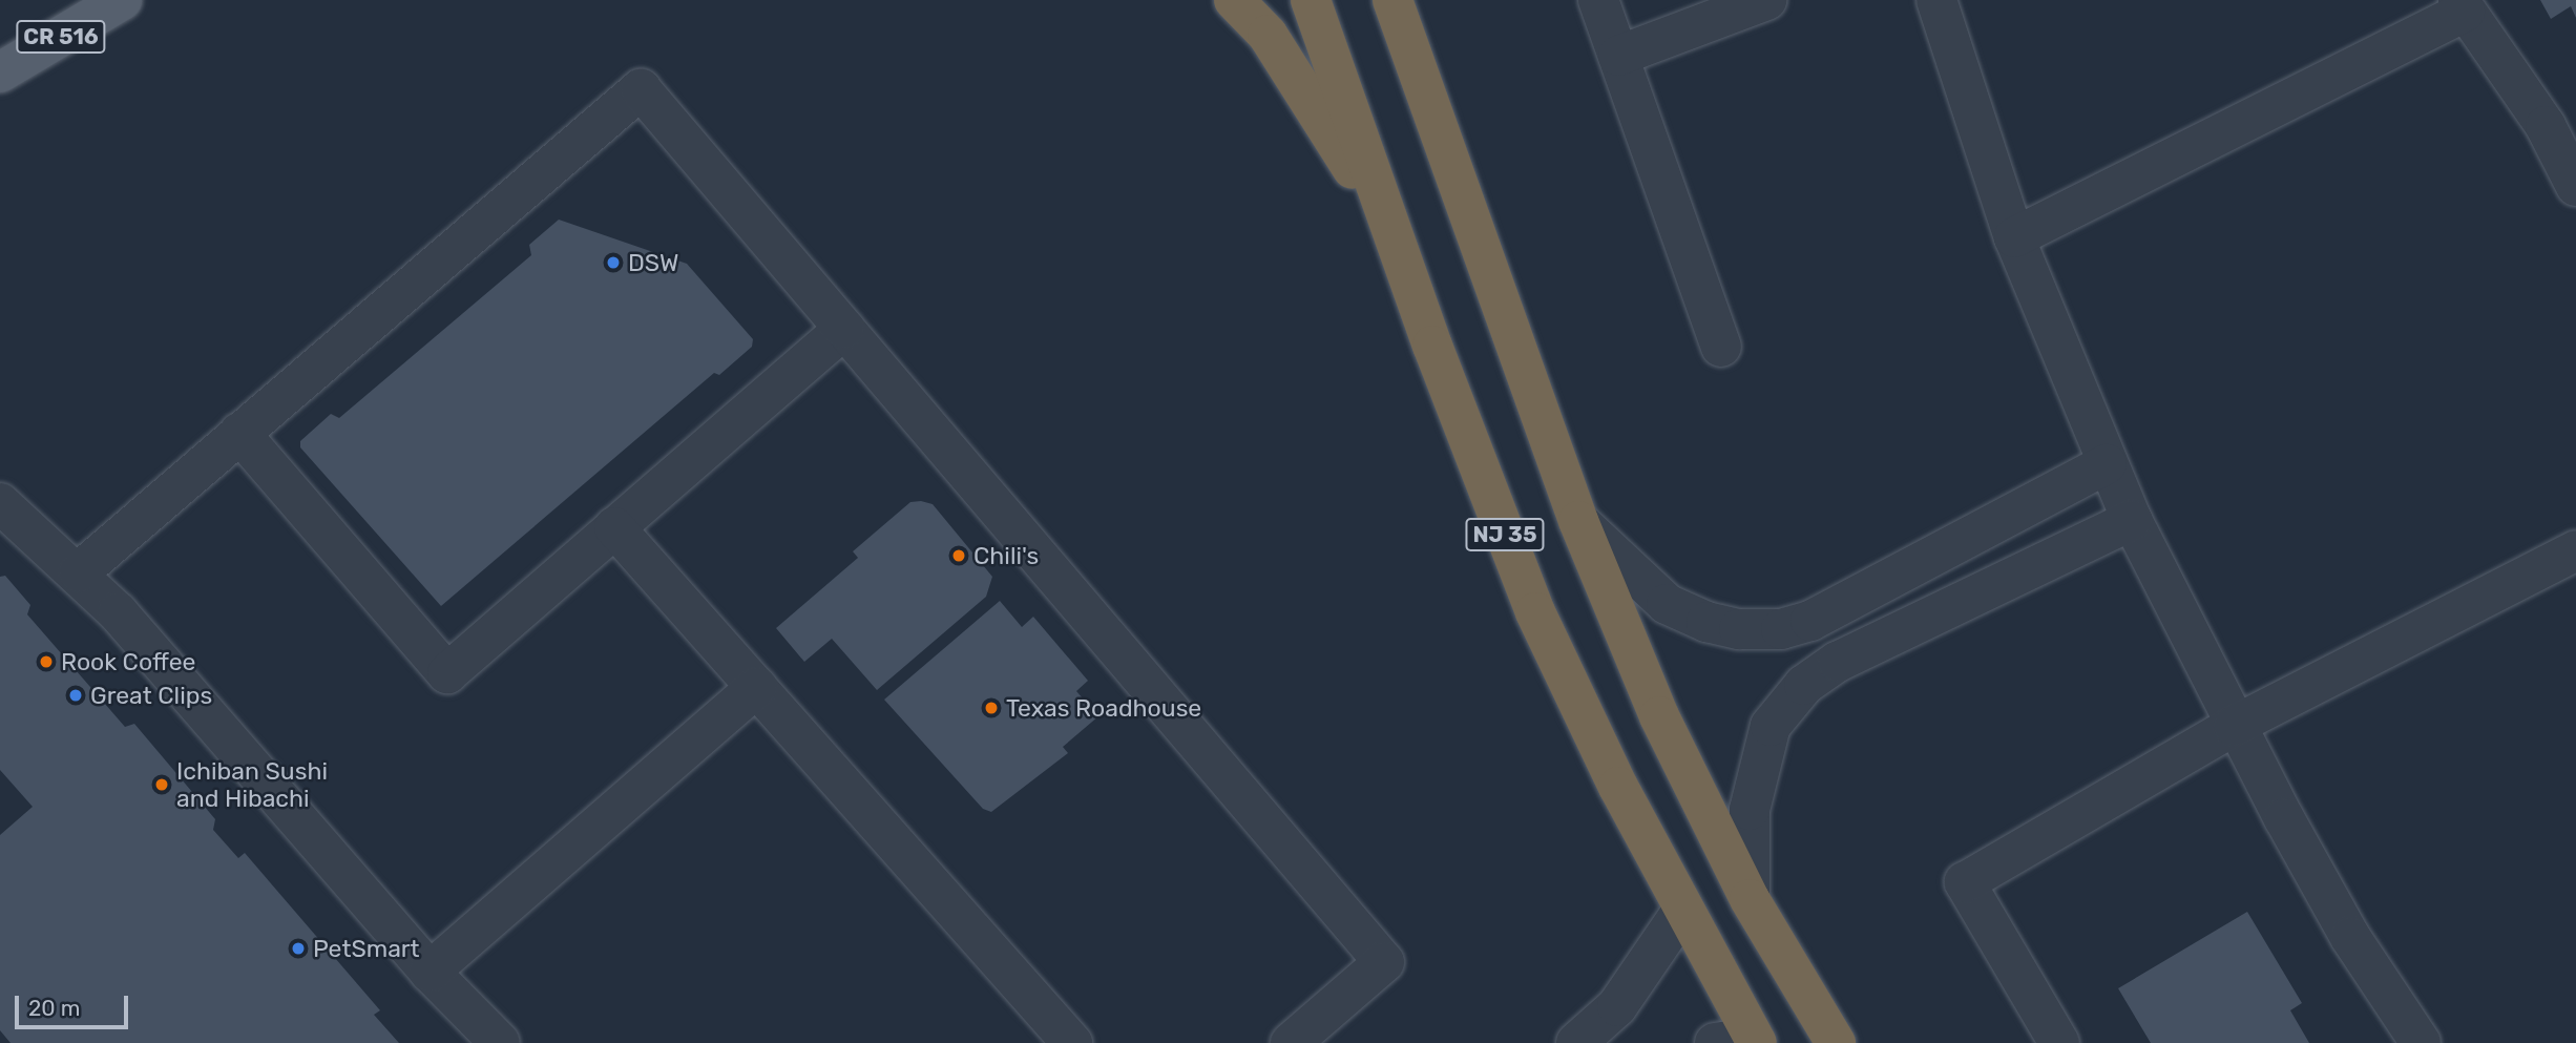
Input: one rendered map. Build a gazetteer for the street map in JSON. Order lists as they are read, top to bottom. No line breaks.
{"streets":{"highway":["NJ 35"],"main road":["CR 516"]},"places":["DSW","Chili's","Rook Coffee","Great Clips","Texas Roadhouse","Ichiban Sushi and Hibachi","PetSmart"],"scale_bar":"20 m"}
